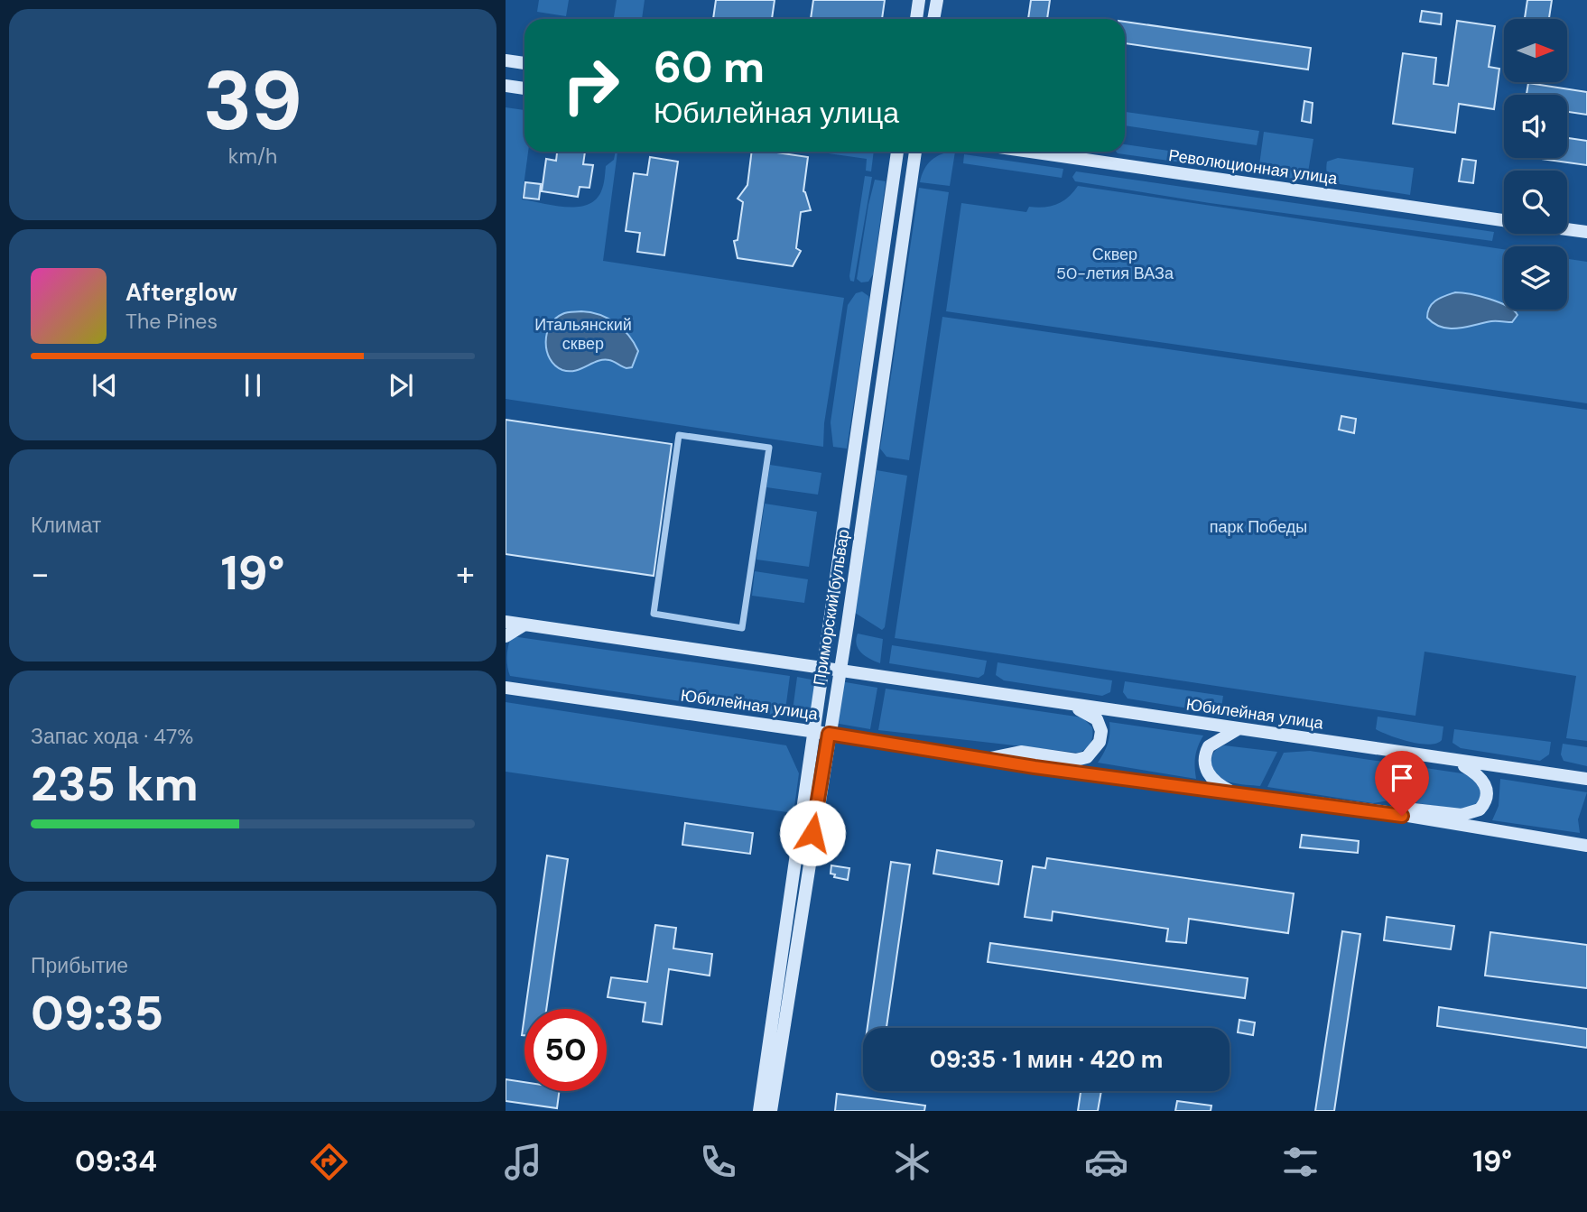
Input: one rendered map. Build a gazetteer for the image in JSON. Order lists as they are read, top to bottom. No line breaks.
{"streets":{"main road":["Революционная улица","Приморский бульвар","Юбилейная улица"]},"crossings":[["Приморский бульвар","Юбилейная улица"]],"parks":["Сквер 50-летия ВАЗа","Итальянский сквер","парк Победы"],"north":"right","page":{"tile":[["39","km/h"],"Климат",["Запас хода · 47%","235 km"],["Прибытие","09:35"]],"turn":["60 m","Юбилейная улица"],"song":["Afterglow","The Pines"],"heat":["−","19°","+"],"limit":"50","trip":"09:35 · 1 мин · 420 m","tabs":["09:34","19°"]}}
